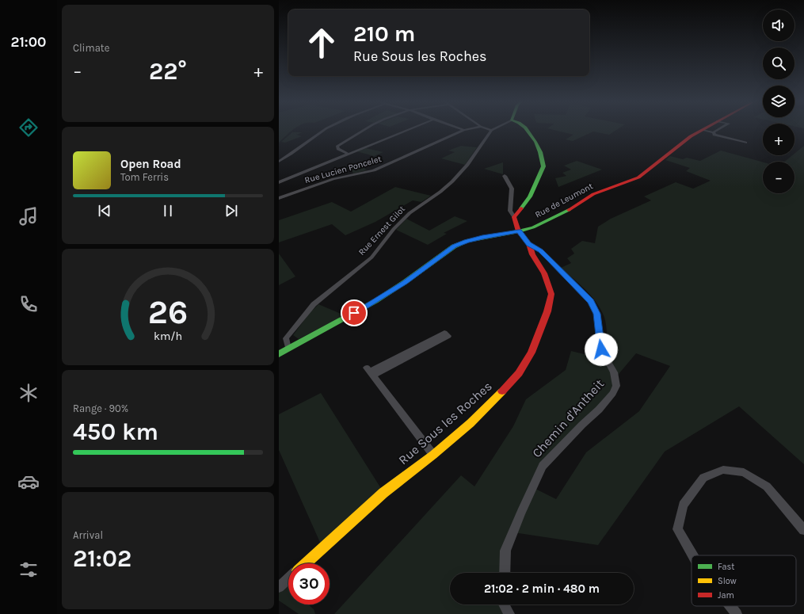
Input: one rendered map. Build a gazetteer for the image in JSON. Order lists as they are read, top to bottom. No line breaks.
{"streets":{"street":["Rue Lucien Poncelet","Rue de Leumont","Rue Ernest Gilot","Chemin d'Antheit","Rue Sous les Roches"]},"crossings":[["Rue de Leumont","Rue Ernest Gilot"],["Rue de Leumont","Rue Sous les Roches"],["Chemin d'Antheit","Rue Sous les Roches"]],"legend":["Fast","Slow","Jam"],"page":{"tabs":"21:00","tile":["Climate",["Range · 90%","450 km"],["Arrival","21:02"]],"map_buttons":["+","−"],"turn":["210 m","Rue Sous les Roches"],"heat":["−","22°","+"],"song":["Open Road","Tom Ferris"],"limit":"30","trip":"21:02 · 2 min · 480 m","gauge":["26","km/h"]}}
